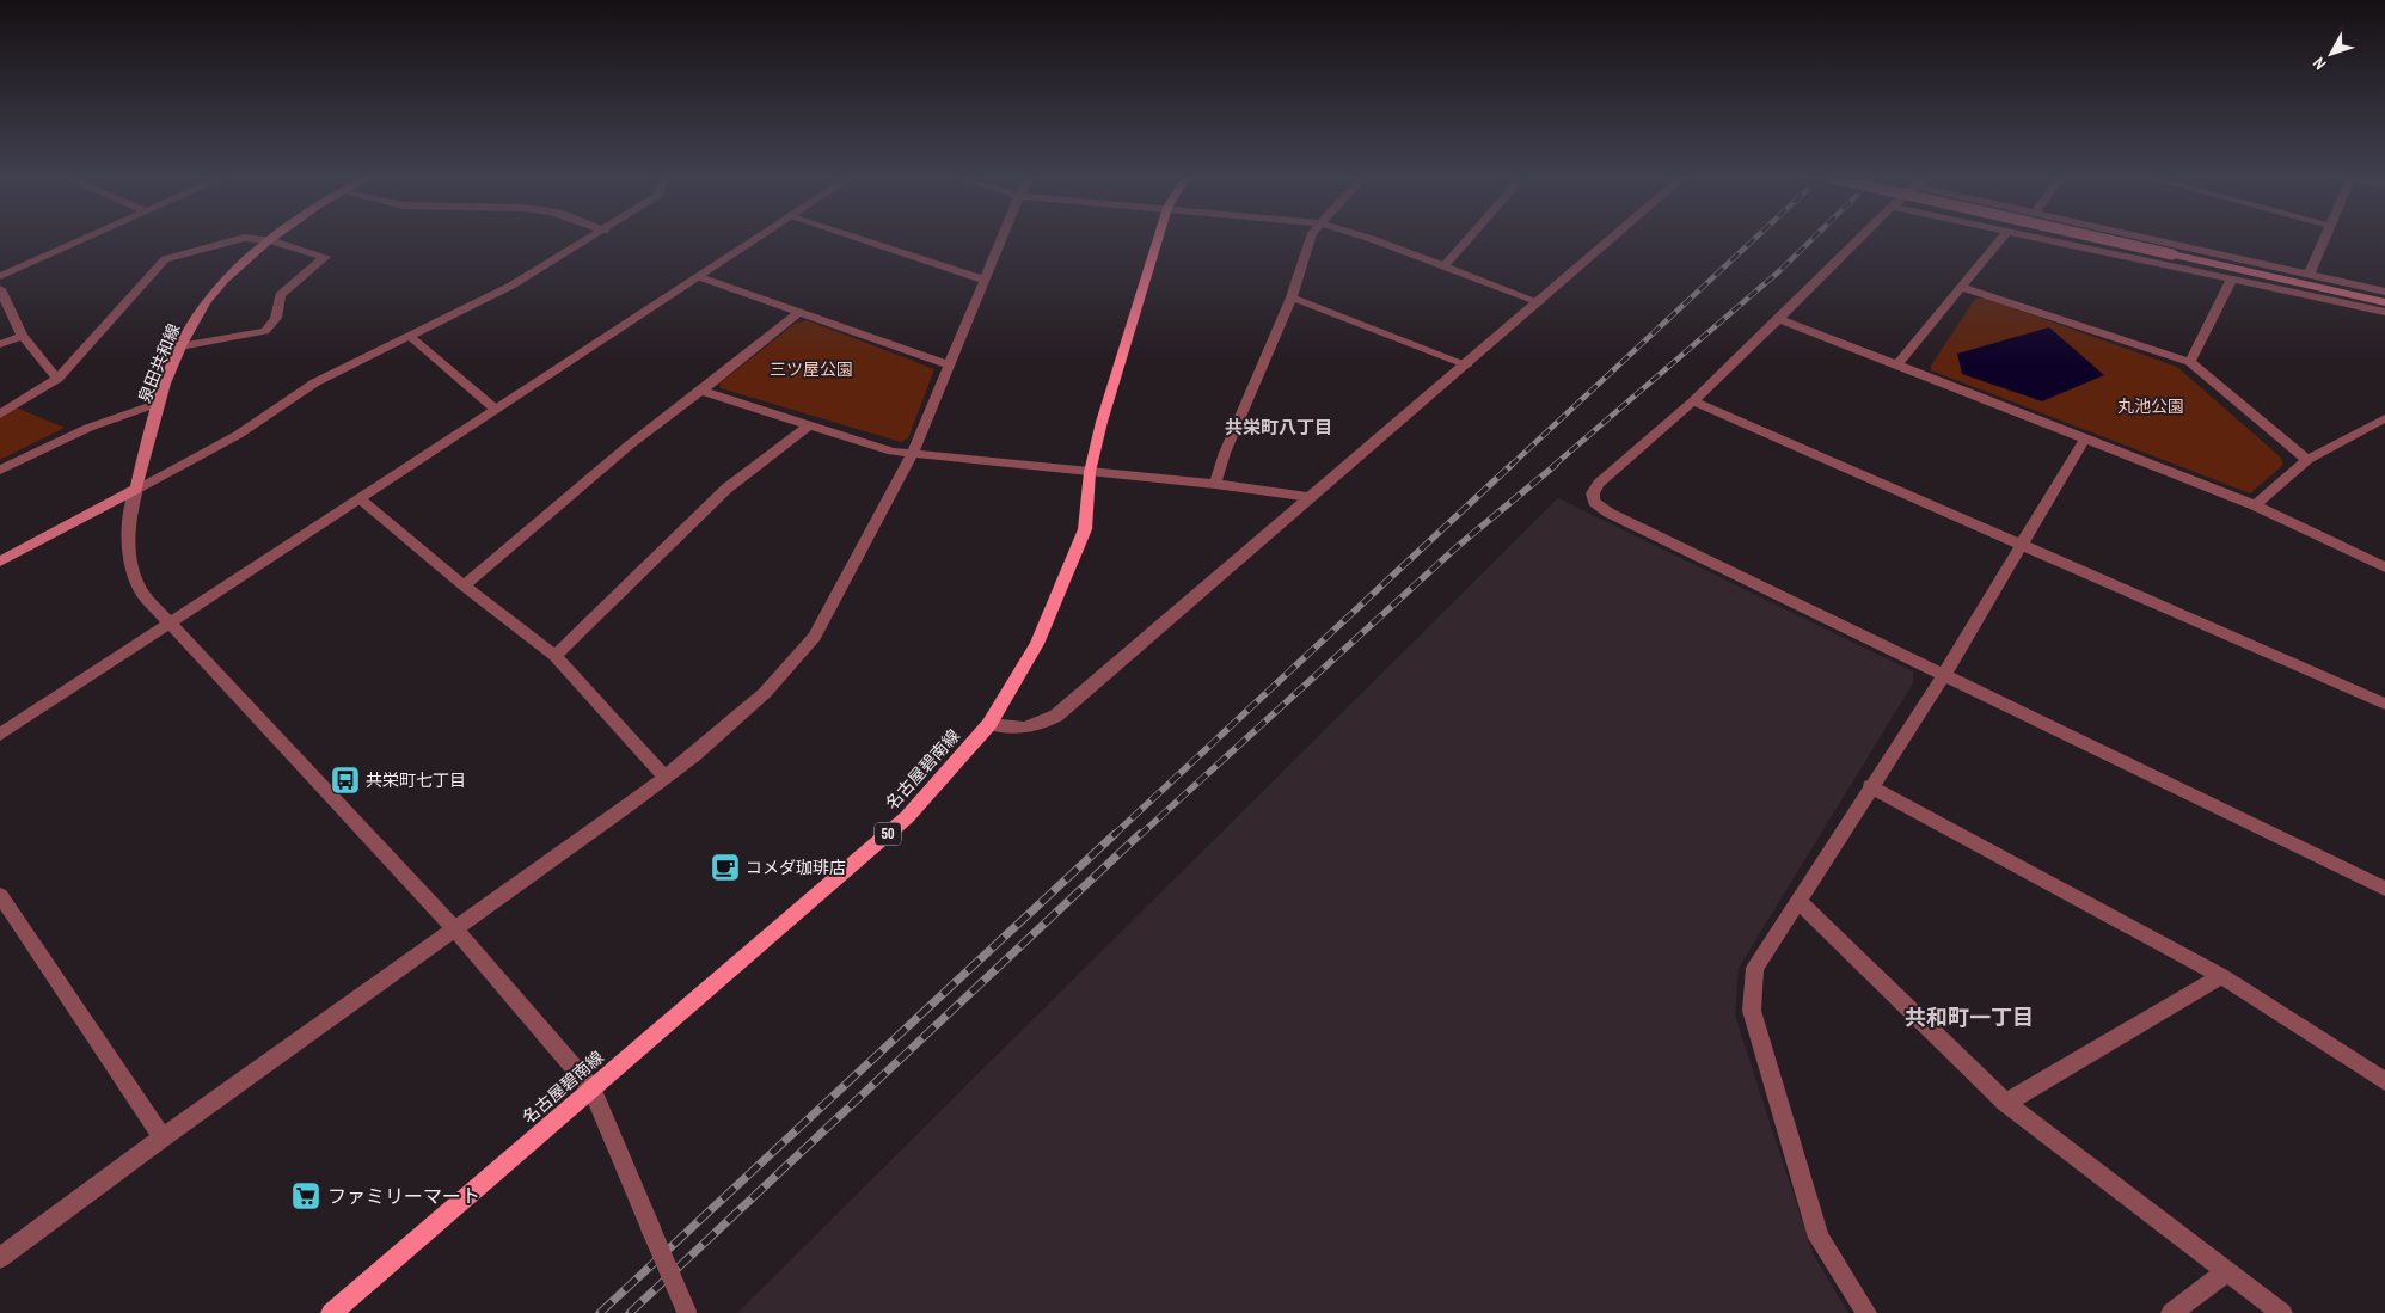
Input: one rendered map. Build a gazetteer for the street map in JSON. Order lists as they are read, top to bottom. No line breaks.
{"streets":{"main road":["泉田共和線","名古屋碧南線","50"]},"districts":["共栄町八丁目","共和町一丁目"],"parks":["三ツ屋公園","丸池公園"],"places":{"bus stop":["共栄町七丁目"],"cafe":["コメダ珈琲店"],"supermarket":["ファミリーマート"]},"north":"bottom left"}
